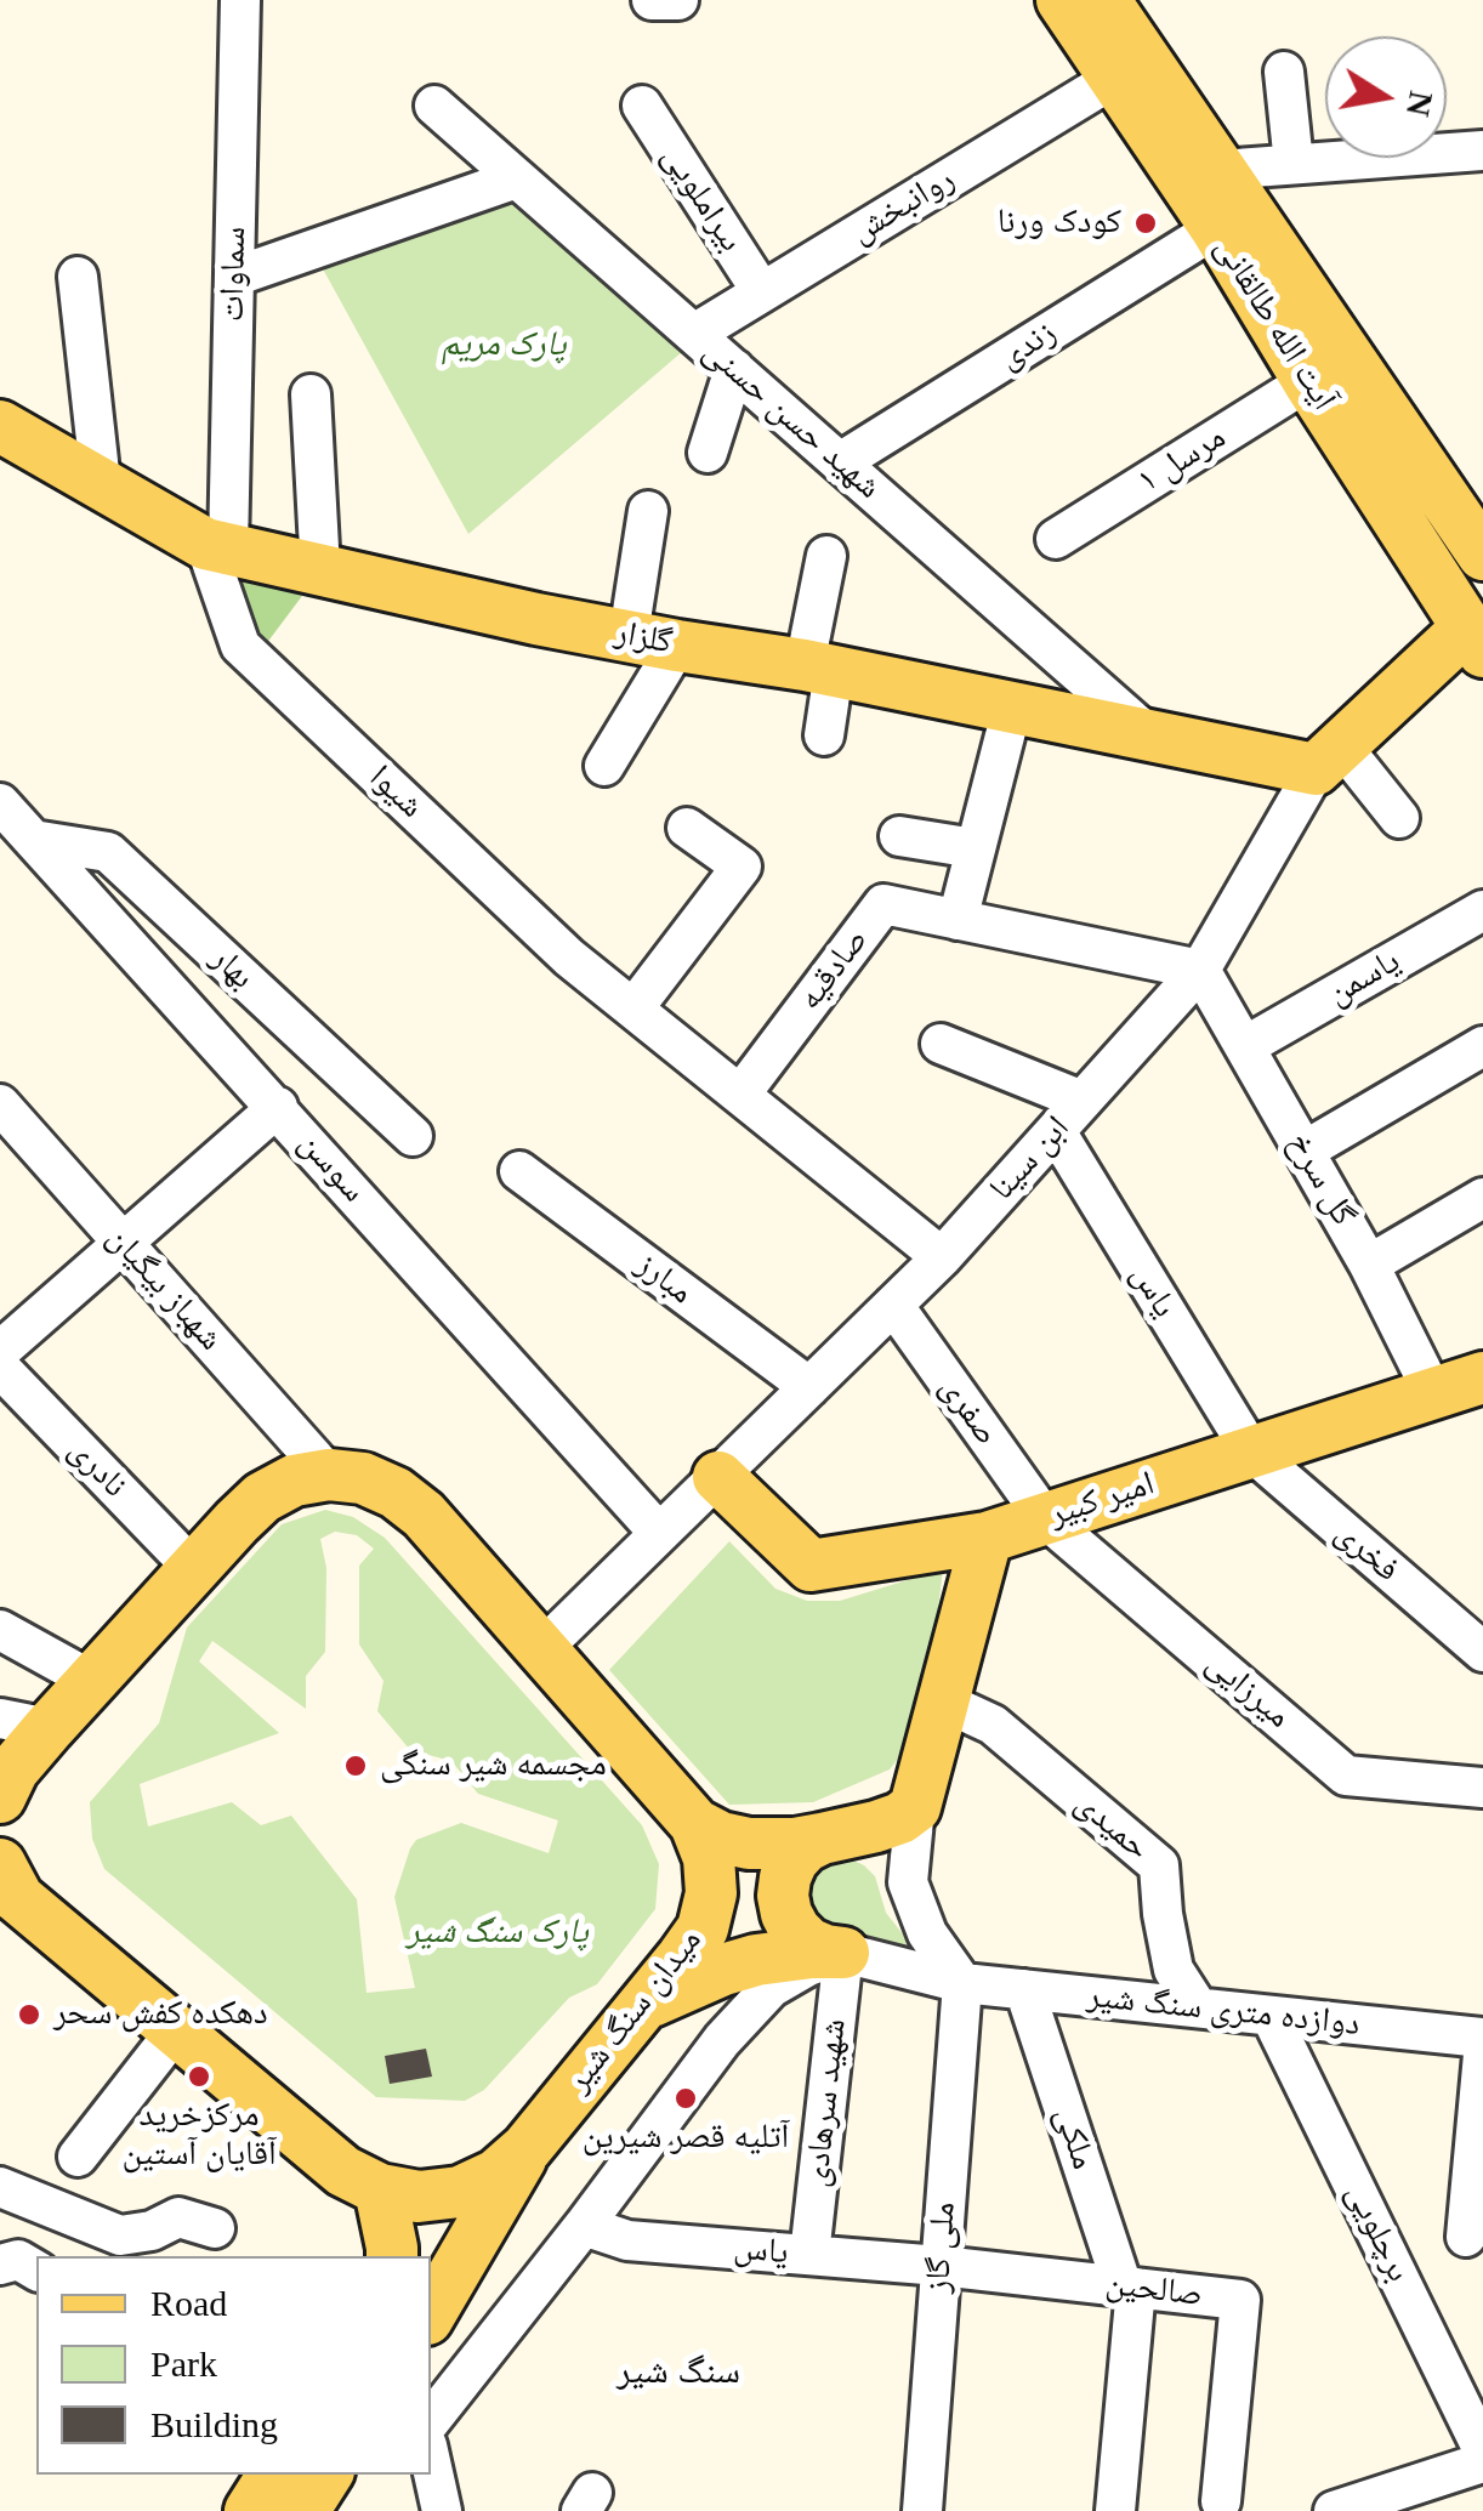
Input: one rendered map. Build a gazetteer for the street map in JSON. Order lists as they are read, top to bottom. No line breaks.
{"streets":{"main road":["آیت الله طالقانی","گلزار","ابن سینا","امیر کبیر","میدان سنگ شیر"],"street":["بیراملویی","روانبخش","سماوات","زندی","شهید حسن حسنی","مرسل ۱","شیوا","بهار","صادقیه","یاسمن","سوسن","گل سرخ","مبارز","شهباز بیگیان","یاس","صفری","نادری","فخری","میرزایی","حمیدی","دوازده متری سنگ شیر","شهید سرهادی","ملکی","برچلویی","ملی گاز","صالحین"]},"crossings":[["بیراملویی","روانبخش"],["روانبخش","آیت الله طالقانی"],["روانبخش","شهید حسن حسنی"],["سماوات","گلزار"],["سماوات","شیوا"],["آیت الله طالقانی","زندی"],["آیت الله طالقانی","مرسل ۱"],["آیت الله طالقانی","ابن سینا"],["زندی","شهید حسن حسنی"],["شهید حسن حسنی","گلزار"],["گلزار","شیوا"],["گلزار","ابن سینا"],["شیوا","صادقیه"],["شیوا","ابن سینا"],["بهار","سوسن"],["صادقیه","ابن سینا"],["صادقیه","گل سرخ"],["یاسمن","گل سرخ"],["ابن سینا","سوسن"],["ابن سینا","گل سرخ"],["ابن سینا","مبارز"],["ابن سینا","یاس"],["ابن سینا","صفری"],["ابن سینا","امیر کبیر"],["ابن سینا","میدان سنگ شیر"],["گل سرخ","امیر کبیر"],["شهباز بیگیان","میدان سنگ شیر"],["یاس","امیر کبیر"],["یاس","فخری"],["یاس","شهید سرهادی"],["یاس","ملی گاز"],["یاس","صالحین"],["صفری","امیر کبیر"],["صفری","میرزایی"],["امیر کبیر","فخری"],["امیر کبیر","میرزایی"],["حمیدی","دوازده متری سنگ شیر"],["دوازده متری سنگ شیر","شهید سرهادی"],["دوازده متری سنگ شیر","ملکی"],["دوازده متری سنگ شیر","برچلویی"],["دوازده متری سنگ شیر","ملی گاز"],["ملکی","صالحین"],["ملی گاز","صالحین"]],"districts":["سنگ شیر"],"parks":["پارک مریم","پارک سنگ شیر"],"places":["کودک ورنا","مجسمه شیر سنگی","دهکده کفش سحر","مرکزخرید آقایان آستین","آتلیه قصر شیرین"],"legend":["Road","Park","Building"],"north":"right"}
